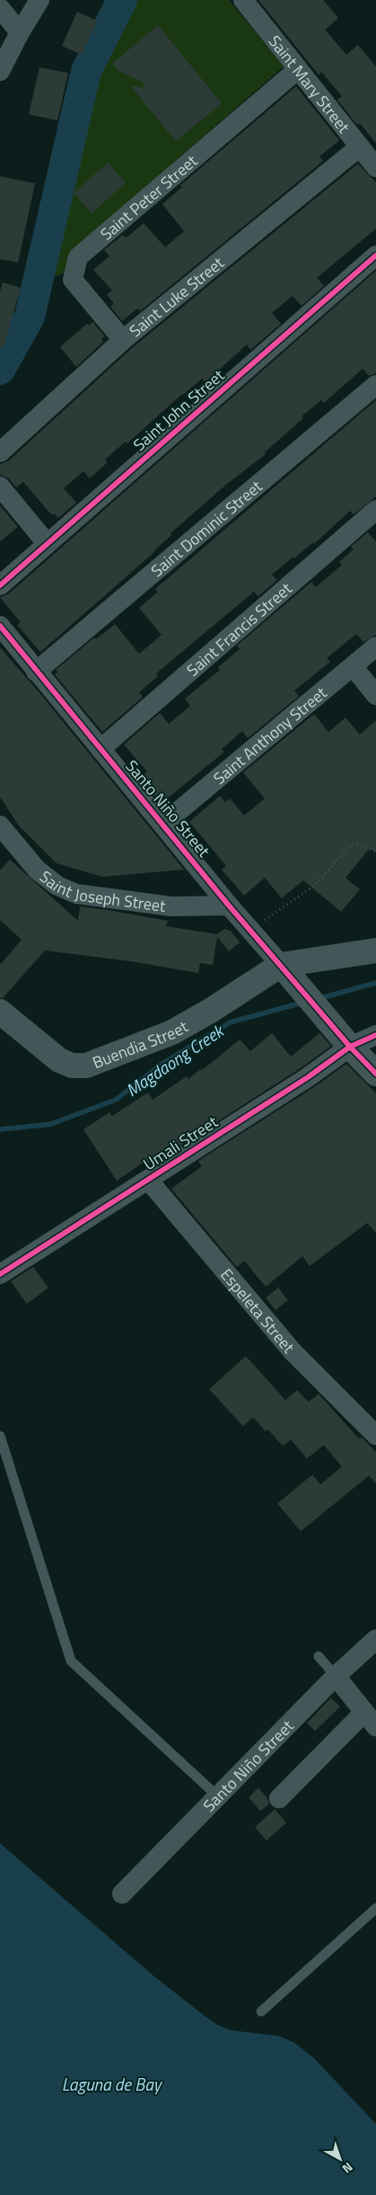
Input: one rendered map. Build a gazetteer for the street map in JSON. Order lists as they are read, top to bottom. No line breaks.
{"streets":{"street":["Saint Mary Street","Saint Peter Street","Saint Luke Street","Saint John Street","Saint Dominic Street","Saint Francis Street","Saint Anthony Street","Santo Niño Street","Saint Joseph Street","Buendia Street","Umali Street","Espeleta Street"]},"crossings":[["Saint Mary Street","Saint Peter Street"],["Saint Mary Street","Saint Luke Street"],["Saint Peter Street","Saint Luke Street"],["Saint Dominic Street","Santo Niño Street"],["Saint Francis Street","Santo Niño Street"],["Saint Anthony Street","Santo Niño Street"],["Santo Niño Street","Saint Joseph Street"],["Santo Niño Street","Buendia Street"],["Santo Niño Street","Umali Street"],["Umali Street","Espeleta Street"]],"water":["Magdaong Creek","Laguna de Bay"],"north":"bottom right"}
